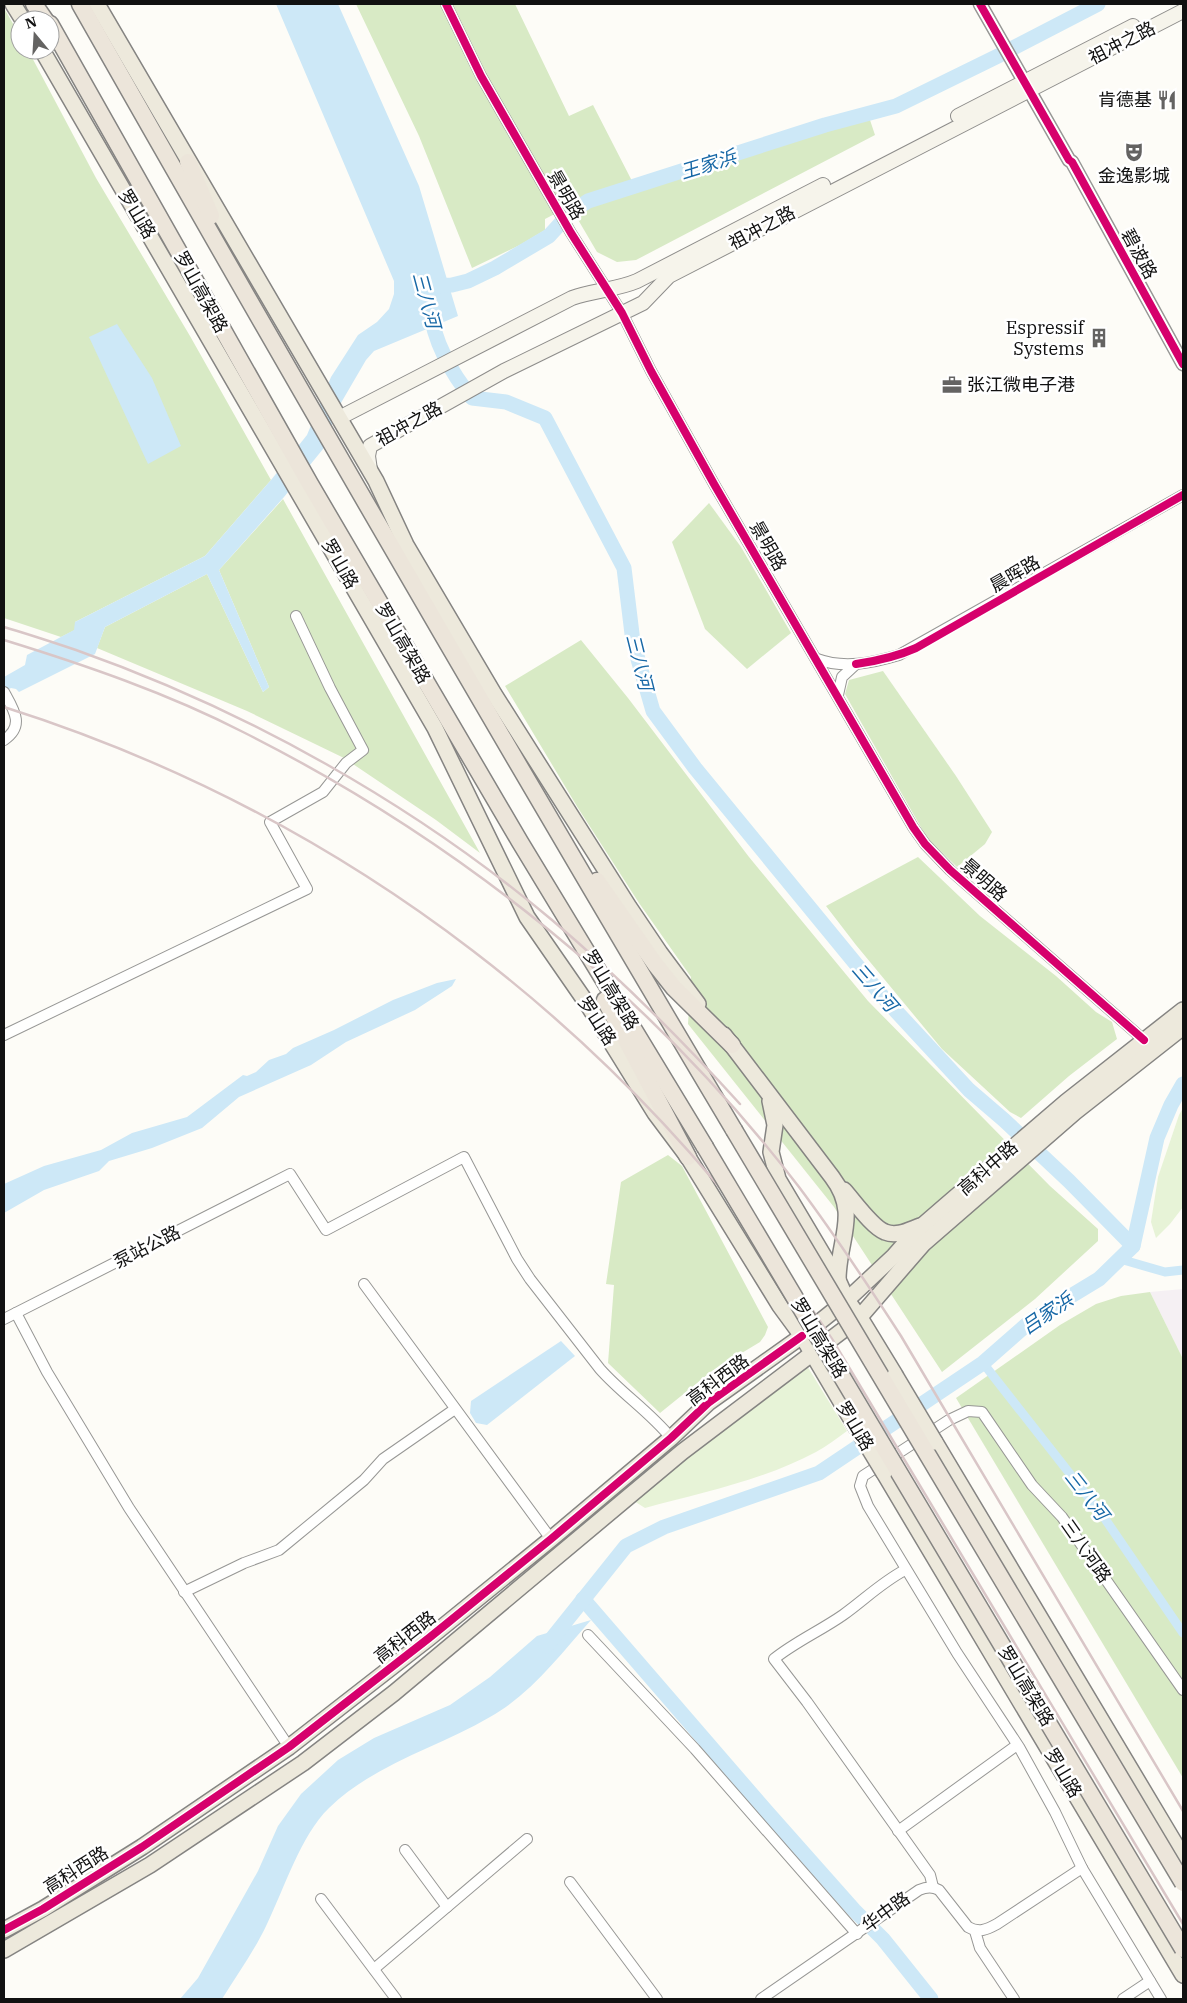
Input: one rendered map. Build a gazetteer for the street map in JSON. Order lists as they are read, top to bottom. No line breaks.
{"streets":{"highway":["罗山高架路"],"main road":["祖冲之路","罗山路","高科中路","高科西路"],"street":["景明路","碧波路","晨晖路","泵站公路","三八河路","华中路"]},"crossings":[["祖冲之路","景明路"],["祖冲之路","碧波路"],["景明路","晨晖路"],["景明路","高科中路"],["罗山路","罗山高架路"],["罗山路","高科中路"],["罗山路","高科西路"],["高科中路","高科西路"],["泵站公路","高科西路"]],"water":["王家浜","三八河","吕家浜"],"places":{"restaurant":["肯德基"],"theatre":["金逸影城"],"building":["Espressif Systems"],"office":["张江微电子港"]},"north":"top"}
